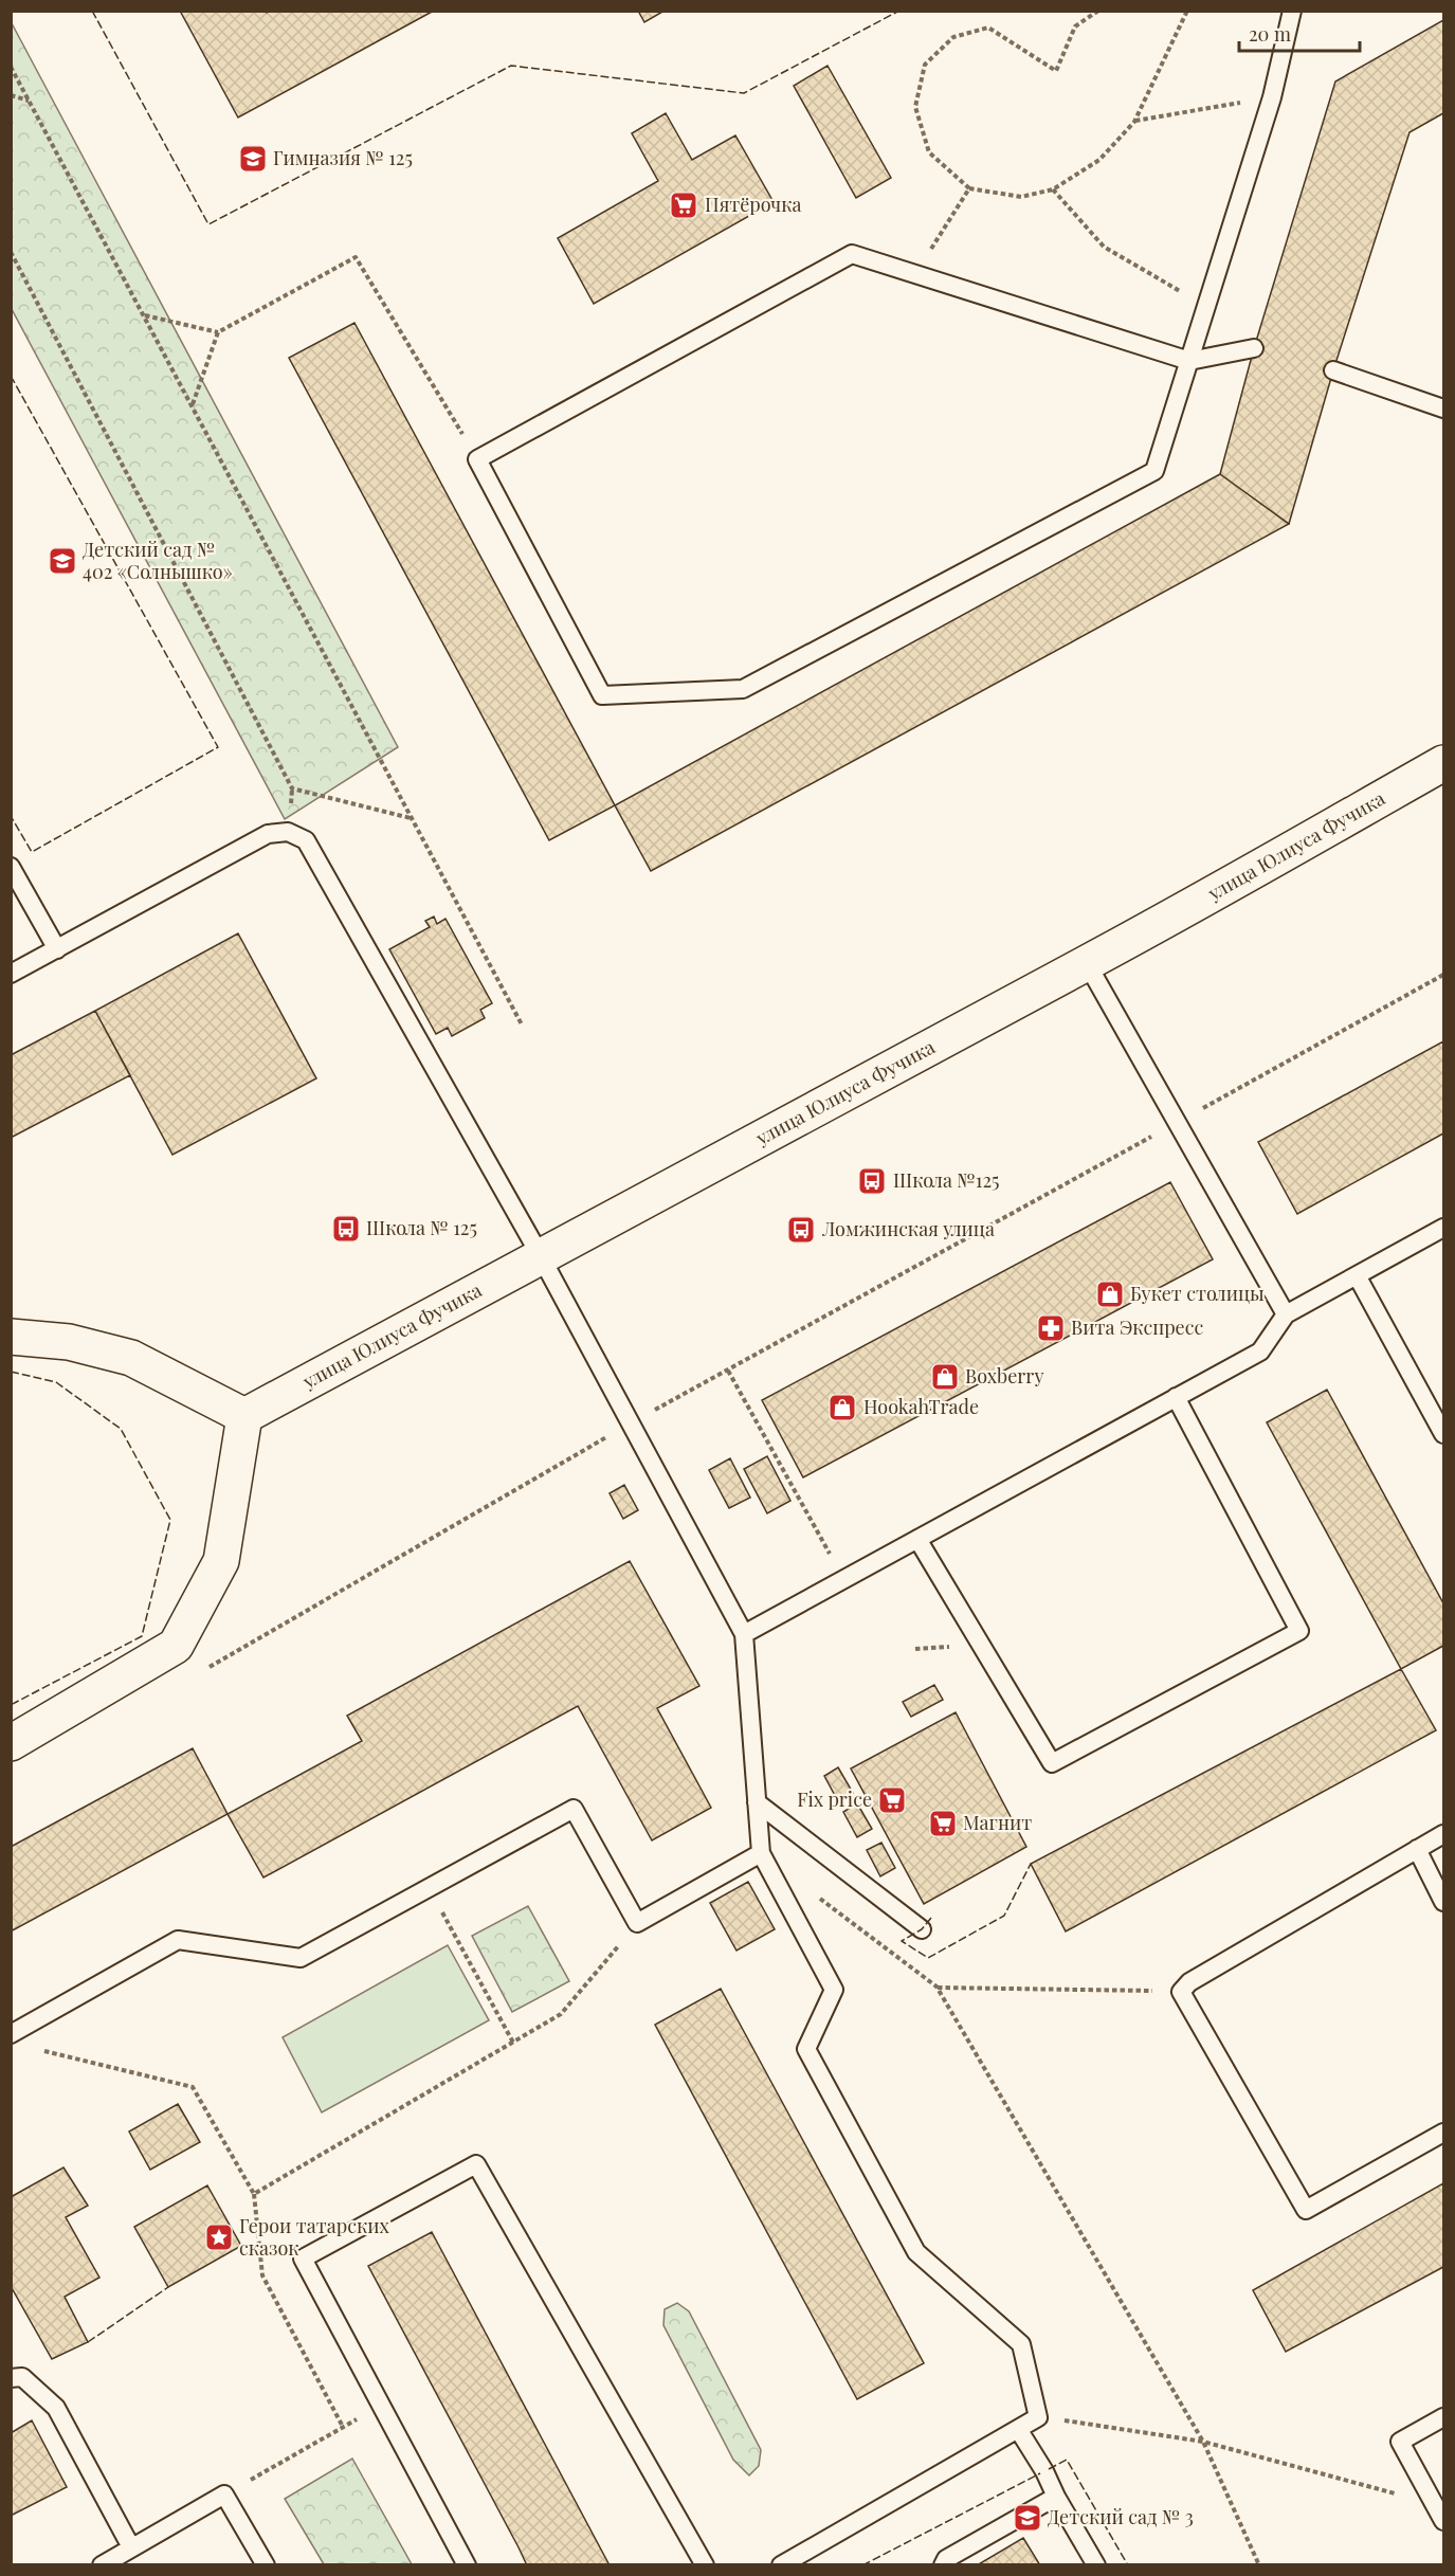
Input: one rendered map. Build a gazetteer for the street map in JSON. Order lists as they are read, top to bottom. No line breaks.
{"streets":{"main road":["улица Юлиуса Фучика"]},"places":{"school or university":["Гимназия № 125","Детский сад № 402 «Солнышко»","Детский сад № 3"],"supermarket":["Пятёрочка","Fix price","Магнит"],"bus stop":["Школа №125","Школа № 125","Ломжинская улица"],"shop":["Букет столицы","Boxberry","HookahTrade"],"pharmacy":["Вита Экспресс"],"place":["Герои татарских сказок"]},"scale_bar":"20 m"}
